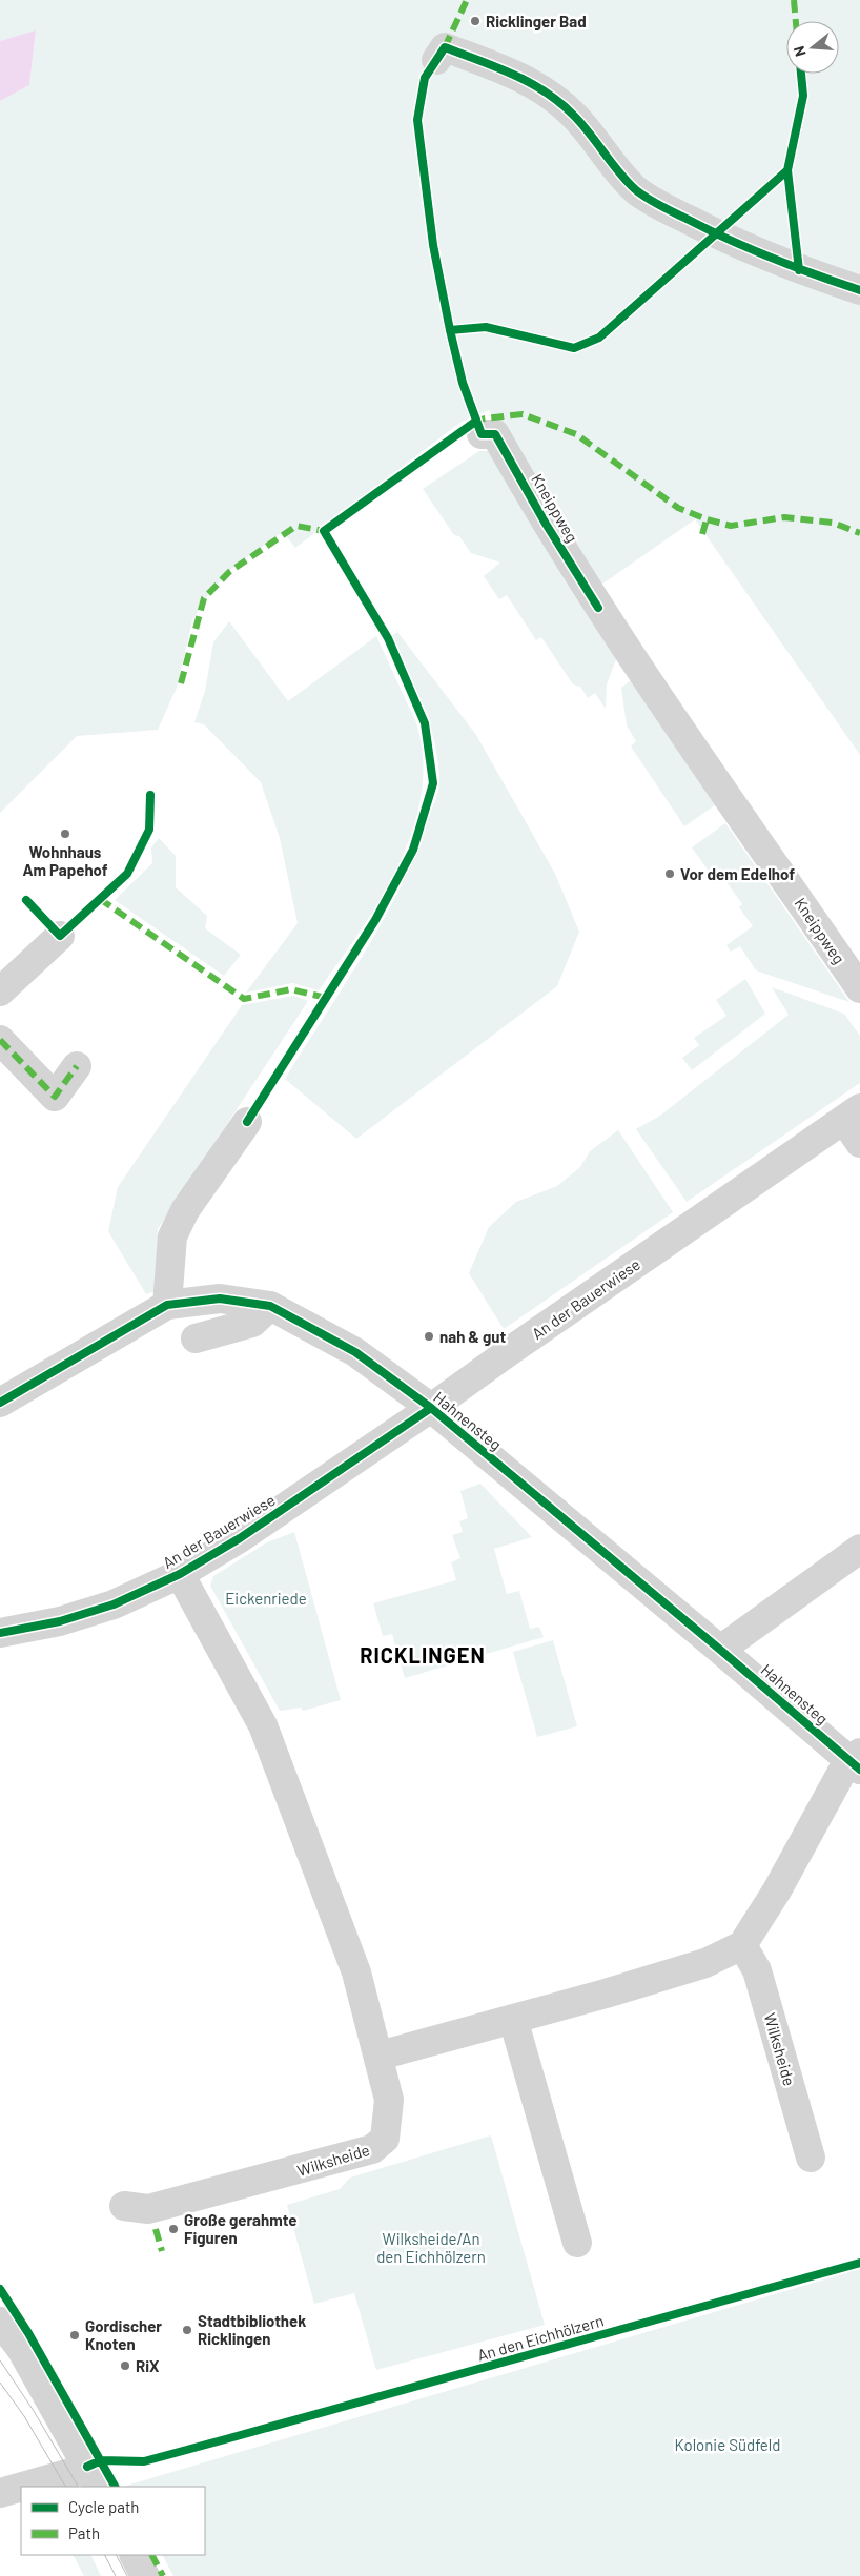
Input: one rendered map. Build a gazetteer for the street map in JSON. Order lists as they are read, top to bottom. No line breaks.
{"streets":{"street":["Kneippweg","An der Bauerwiese","Hahnensteg","Wilksheide"],"cycle path":["An den Eichhölzern"]},"crossings":[["An der Bauerwiese","Hahnensteg"]],"districts":["RICKLINGEN"],"parks":["Eickenriede","Wilksheide/An den Eichhölzern","Kolonie Südfeld"],"places":["Ricklinger Bad","Wohnhaus Am Papehof","Vor dem Edelhof","nah & gut","Große gerahmte Figuren","Stadtbibliothek Ricklingen","Gordischer Knoten","RiX"],"legend":["Cycle path","Path"],"north":"left"}
